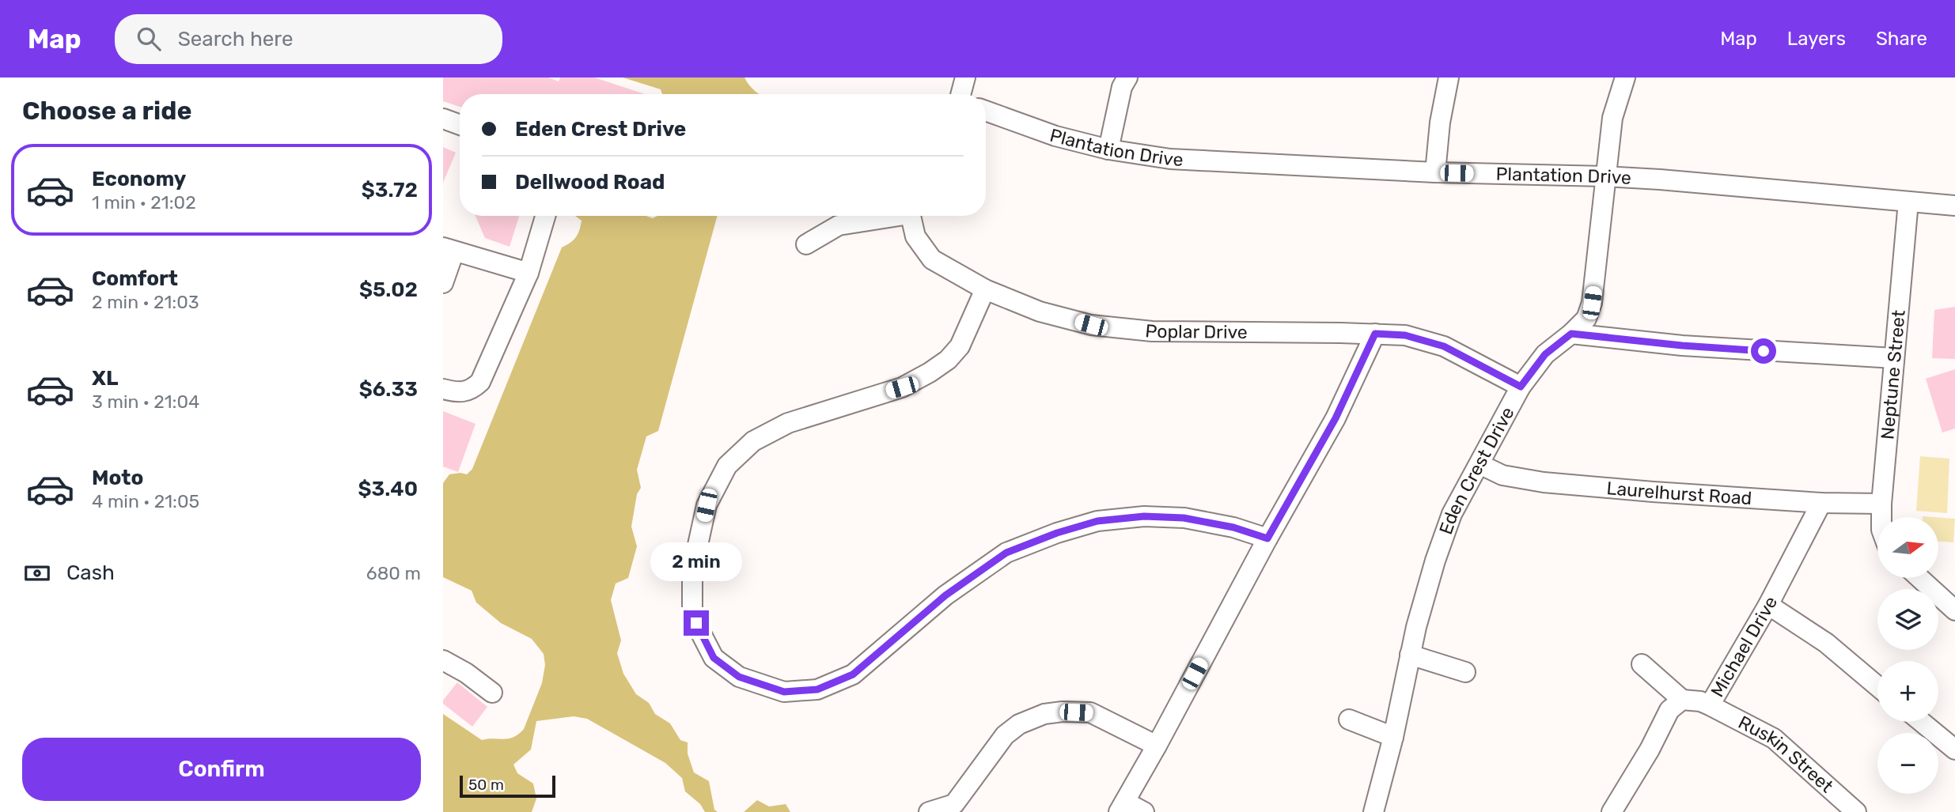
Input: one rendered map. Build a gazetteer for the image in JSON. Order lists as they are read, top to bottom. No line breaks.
{"streets":{"street":["Plantation Drive","Poplar Drive","Neptune Street","Eden Crest Drive","Laurelhurst Road","Michael Drive","Ruskin Street"]},"crossings":[["Plantation Drive","Neptune Street"],["Plantation Drive","Eden Crest Drive"],["Poplar Drive","Eden Crest Drive"],["Neptune Street","Laurelhurst Road"],["Eden Crest Drive","Laurelhurst Road"],["Laurelhurst Road","Michael Drive"],["Michael Drive","Ruskin Street"]],"scale_bar":"50 m","north":"right","page":{"header":"Map","search":"Search here","nav":["Map","Layers","Share"],"heading":"Choose a ride","banner":["Eden Crest Drive","Dellwood Road"],"list":[{"name":"Economy","note":"1 min · 21:02","value":"$3.72"},{"name":"Comfort","note":"2 min · 21:03","value":"$5.02"},{"name":"XL","note":"3 min · 21:04","value":"$6.33"},{"name":"Moto","note":"4 min · 21:05","value":"$3.40"}],"map_buttons":["+","−"],"pay":["Cash","680 m"],"bubble":"2 min","buttons":"Confirm","scale":"50 m"}}
